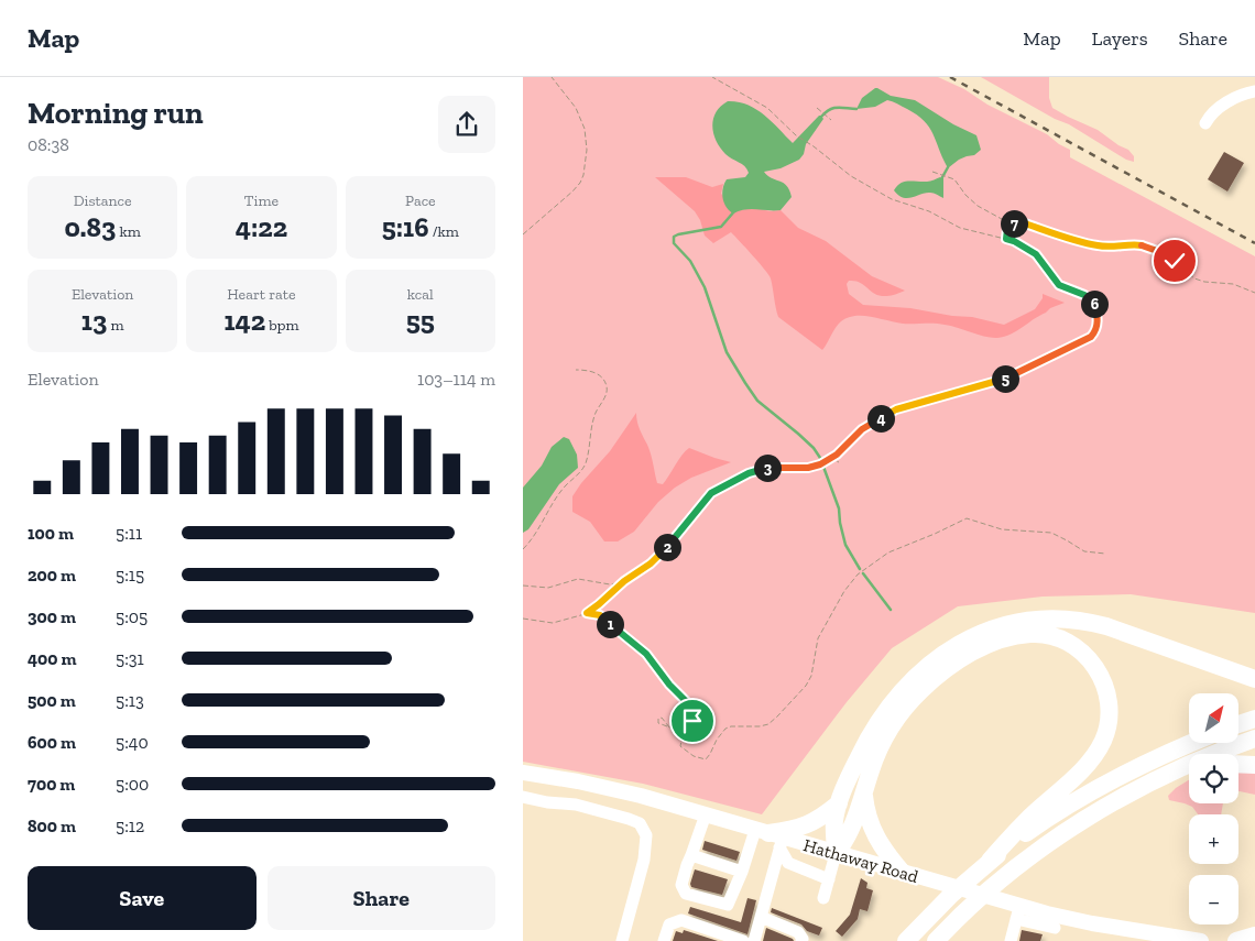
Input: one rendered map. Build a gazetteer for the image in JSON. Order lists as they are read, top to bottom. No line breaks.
{"streets":{"main road":["Hathaway Road"]},"north":"top right","page":{"header":"Map","nav":["Map","Layers","Share"],"heading":["Morning run","08:38"],"stats":[["Distance","0.83 km"],["Time","4:22"],["Pace","5:16 /km"],["Elevation","13 m"],["Heart rate","142 bpm"],["kcal","55"]],"pins":["7","6","5","4","3","2","1"],"chart":["Elevation","103–114 m"],"list":[{"name":"100 m","note":"5:11"},{"name":"200 m","note":"5:15"},{"name":"300 m","note":"5:05"},{"name":"400 m","note":"5:31"},{"name":"500 m","note":"5:13"},{"name":"600 m","note":"5:40"},{"name":"700 m","note":"5:00"},{"name":"800 m","note":"5:12"}],"map_buttons":["+","−"],"buttons":["Save","Share"]}}
